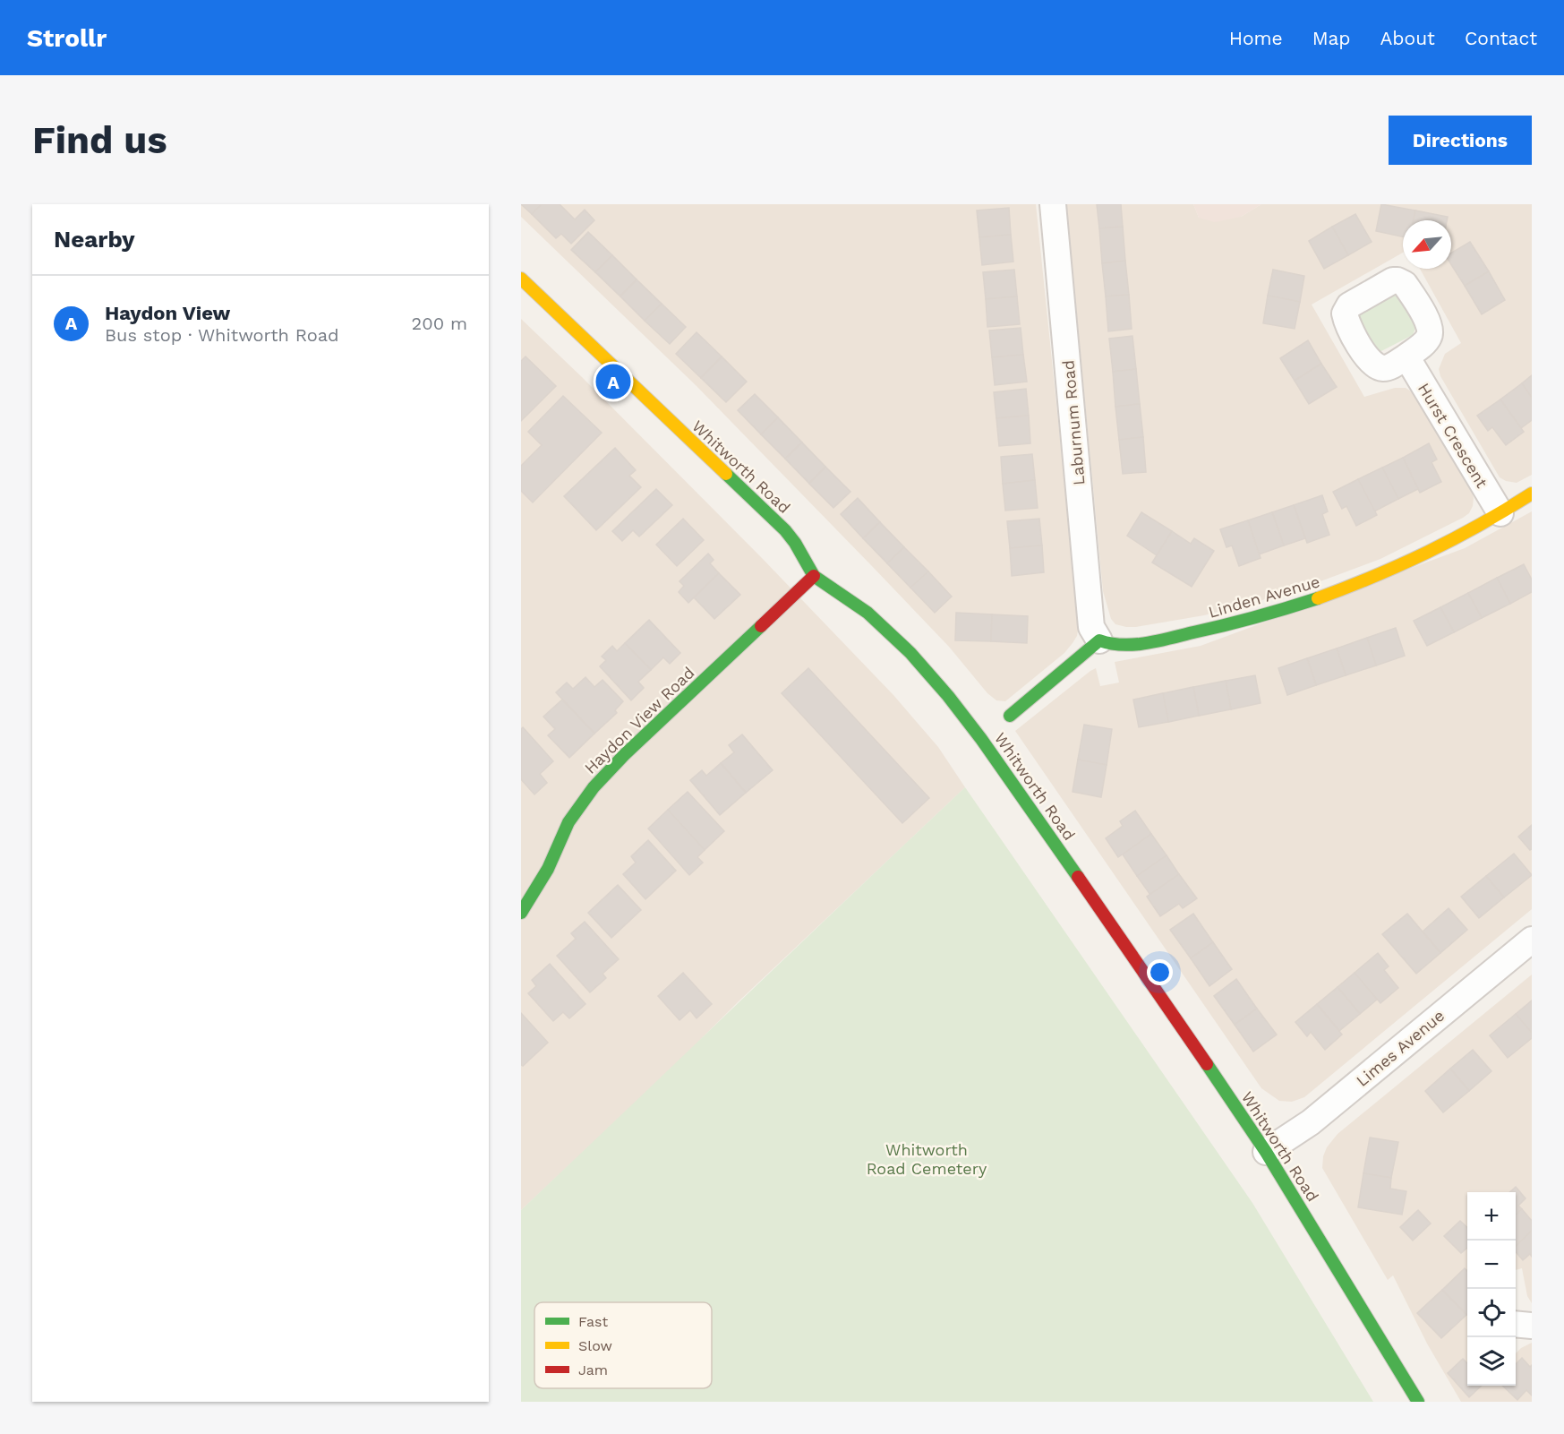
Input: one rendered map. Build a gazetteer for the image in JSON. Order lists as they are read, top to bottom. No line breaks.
{"streets":{"main road":["Whitworth Road","Linden Avenue","Haydon View Road"],"street":["Laburnum Road","Hurst Crescent","Limes Avenue"]},"crossings":[["Laburnum Road","Linden Avenue"],["Hurst Crescent","Linden Avenue"],["Whitworth Road","Haydon View Road"],["Whitworth Road","Limes Avenue"]],"parks":["Whitworth Road Cemetery"],"legend":["Fast","Slow","Jam"],"north":"bottom left","page":{"header":"Strollr","nav":["Home","Map","About","Contact"],"buttons":"Directions","title":"Find us","heading":"Nearby","list":[{"mark":"A","name":"Haydon View","note":"Bus stop · Whitworth Road","value":"200 m"}],"pins":"A","map_buttons":["+","−"]}}
